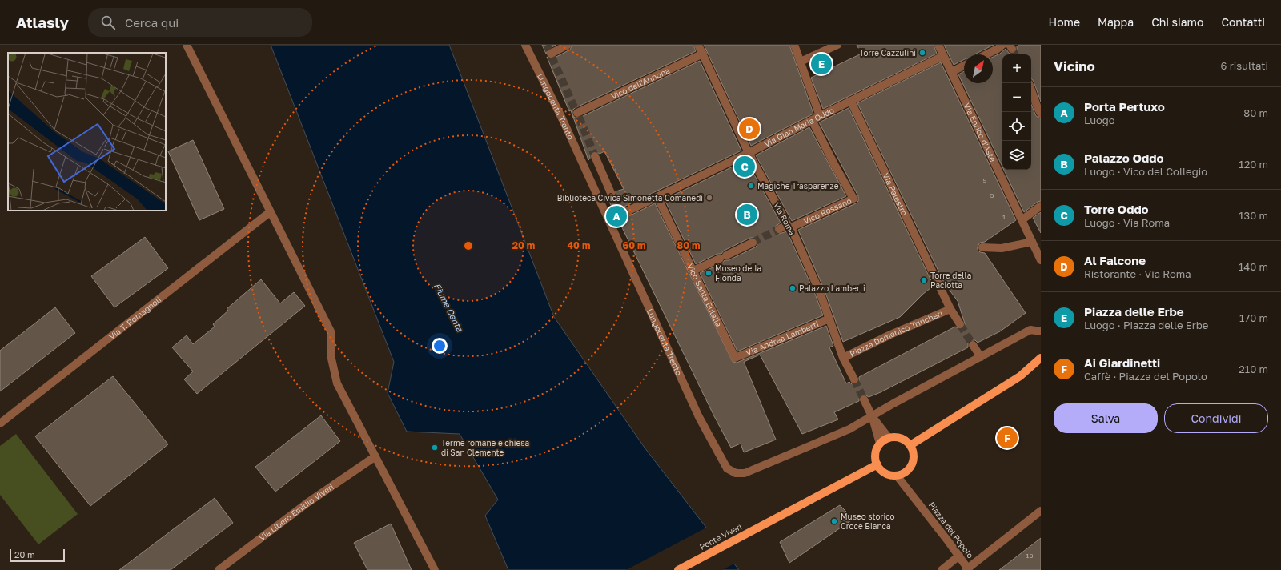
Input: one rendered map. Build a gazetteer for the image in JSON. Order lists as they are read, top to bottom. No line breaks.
{"streets":{"main road":["Ponte Viveri"],"street":["Vico dell'Annona","Lungocenta Trento","Via Gian Maria Oddo","Via Enrico d'Aste","Via Palestro","Vico Rossano","Via Roma","Vico Santa Eulalia","Via T. Romagnoli","Piazza Domenico Trincheri","Via Andrea Lamberti","Via Libero Emidio Viveri","Piazza del Popolo"]},"crossings":[["Vico dell'Annona","Via Roma"],["Lungocenta Trento","Via Gian Maria Oddo"],["Via Gian Maria Oddo","Via Enrico d'Aste"],["Via Gian Maria Oddo","Via Palestro"],["Via Gian Maria Oddo","Vico Rossano"],["Via Gian Maria Oddo","Via Roma"],["Via Gian Maria Oddo","Vico Santa Eulalia"],["Via Palestro","Piazza Domenico Trincheri"],["Vico Rossano","Via Roma"],["Via Roma","Piazza Domenico Trincheri"],["Via Roma","Via Andrea Lamberti"],["Vico Santa Eulalia","Via Andrea Lamberti"],["Piazza del Popolo","Ponte Viveri"]],"water":["Fiume Centa"],"places":["Torre Cazzulini","Magiche Trasparenze","Biblioteca Civica Simonetta Comanedi","Museo della Fionda","Torre della Paciotta","Palazzo Lamberti","Terme romane e chiesa di San Clemente","Museo storico Croce Bianca"],"house_numbers":["9","5","1","10"],"scale_bar":"20 m","north":"top right","page":{"header":"Atlasly","search":"Cerca qui","nav":["Home","Mappa","Chi siamo","Contatti"],"heading":["Vicino","6 risultati"],"pins":["E","D","C","B","A","F"],"map_buttons":["+","−"],"list":[{"mark":"A","name":"Porta Pertuxo","note":"Luogo","value":"80 m"},{"mark":"B","name":"Palazzo Oddo","note":"Luogo · Vico del Collegio","value":"120 m"},{"mark":"C","name":"Torre Oddo","note":"Luogo · Via Roma","value":"130 m"},{"mark":"D","name":"Al Falcone","note":"Ristorante · Via Roma","value":"140 m"},{"mark":"E","name":"Piazza delle Erbe","note":"Luogo · Piazza delle Erbe","value":"170 m"},{"mark":"F","name":"Ai Giardinetti","note":"Caffè · Piazza del Popolo","value":"210 m"}],"buttons":["Salva","Condividi"],"scale":"20 m"},"rings":["20 m","40 m","60 m","80 m"]}
